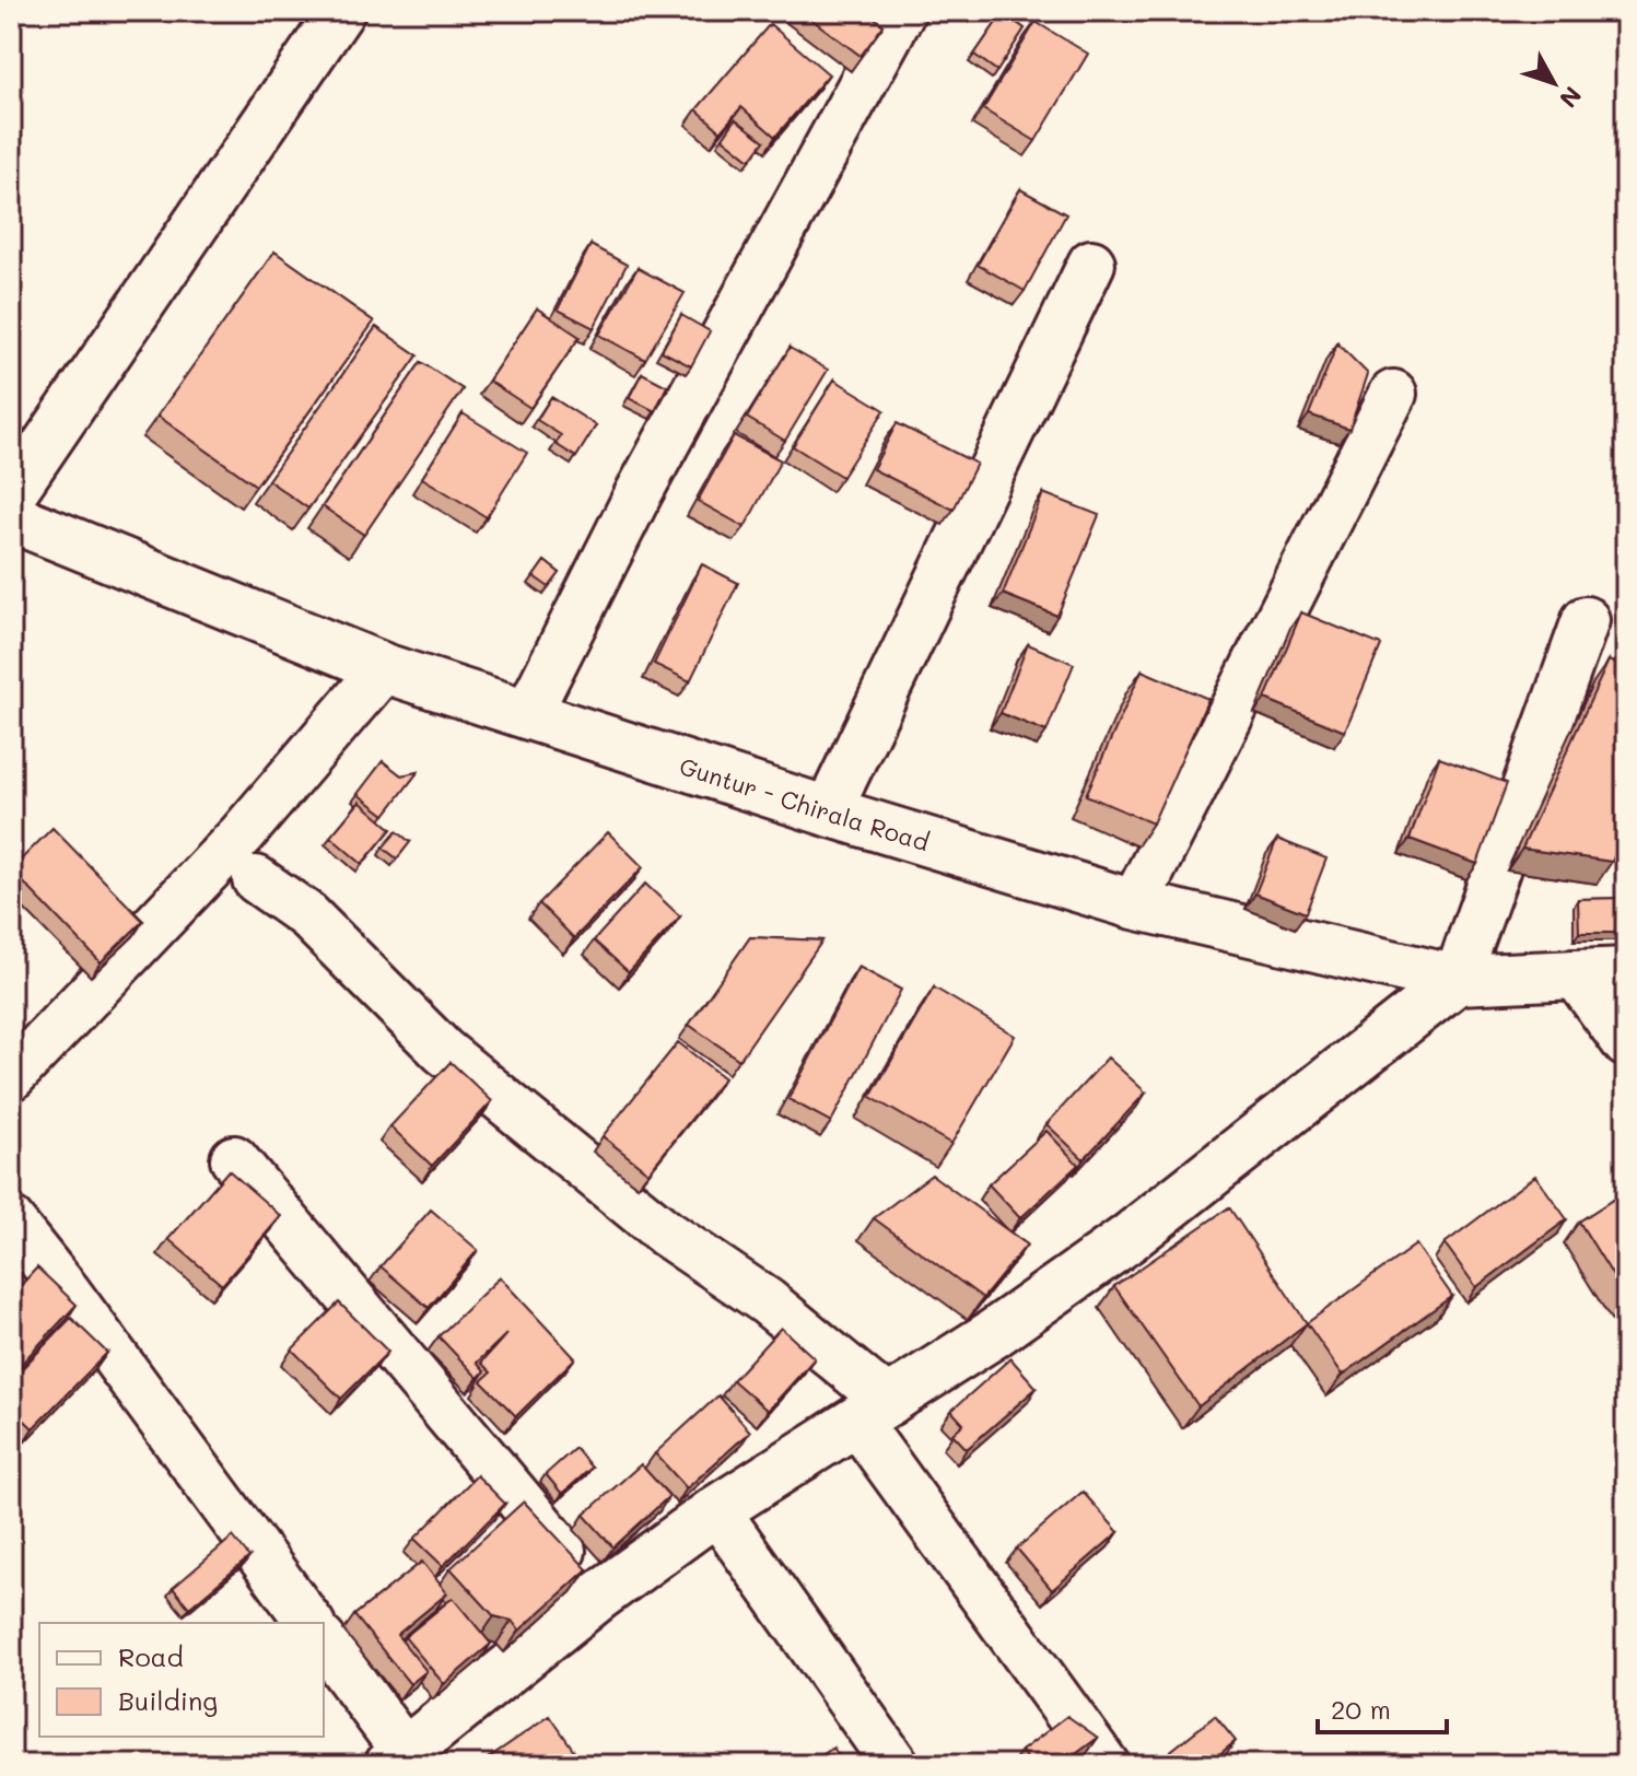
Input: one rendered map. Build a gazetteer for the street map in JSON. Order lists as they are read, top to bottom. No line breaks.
{"streets":{"main road":["Guntur - Chirala Road"]},"legend":["Road","Building"],"scale_bar":"20 m","north":"bottom right"}
